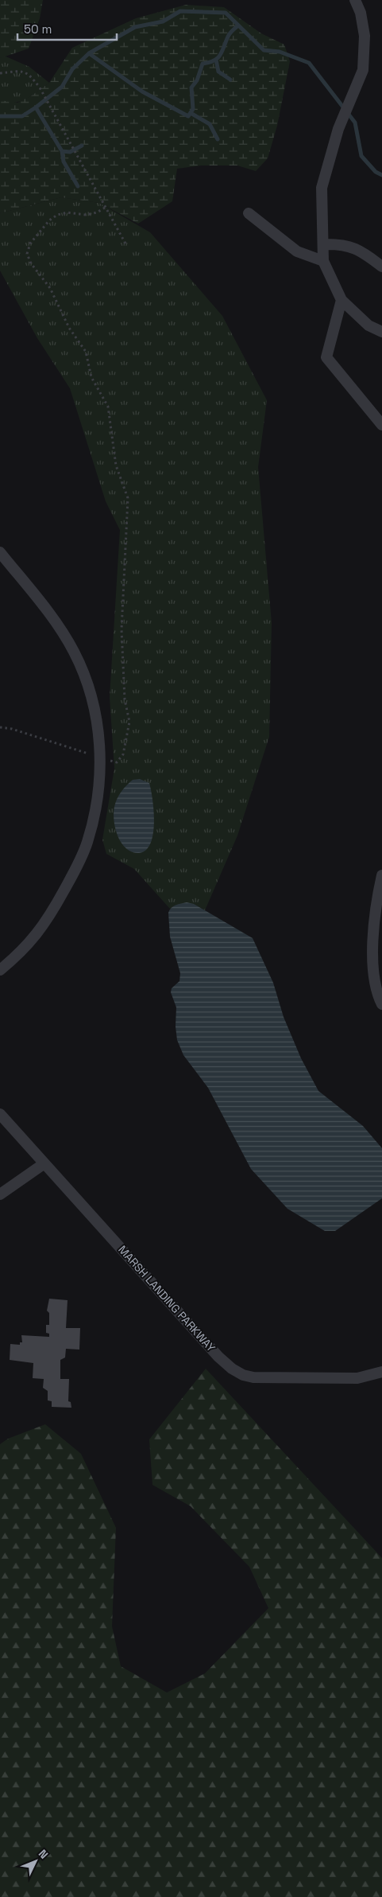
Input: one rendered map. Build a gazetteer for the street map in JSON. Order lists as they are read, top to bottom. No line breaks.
{"streets":{"street":["MARSH LANDING PARKWAY"]},"scale_bar":"50 m","north":"top right"}
